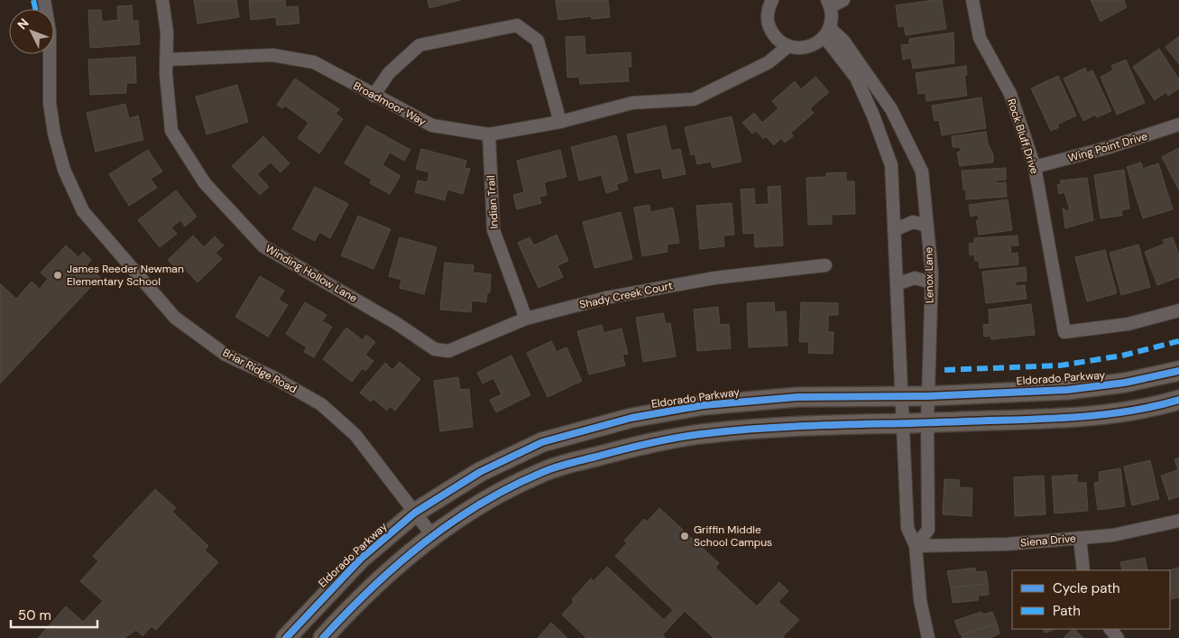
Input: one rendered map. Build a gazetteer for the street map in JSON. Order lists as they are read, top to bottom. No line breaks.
{"streets":{"main road":["Eldorado Parkway"],"street":["Broadmoor Way","Rock Bluff Drive","Wing Point Drive","Indian Trail","Winding Hollow Lane","Lenox Lane","Shady Creek Court","Briar Ridge Road","Siena Drive"]},"crossings":[["Broadmoor Way","Indian Trail"],["Broadmoor Way","Winding Hollow Lane"],["Rock Bluff Drive","Wing Point Drive"],["Indian Trail","Shady Creek Court"],["Winding Hollow Lane","Shady Creek Court"],["Lenox Lane","Eldorado Parkway"],["Lenox Lane","Siena Drive"],["Briar Ridge Road","Eldorado Parkway"]],"places":["James Reeder Newman Elementary School","Griffin Middle School Campus"],"legend":["Cycle path","Path"],"scale_bar":"50 m","north":"top left"}
